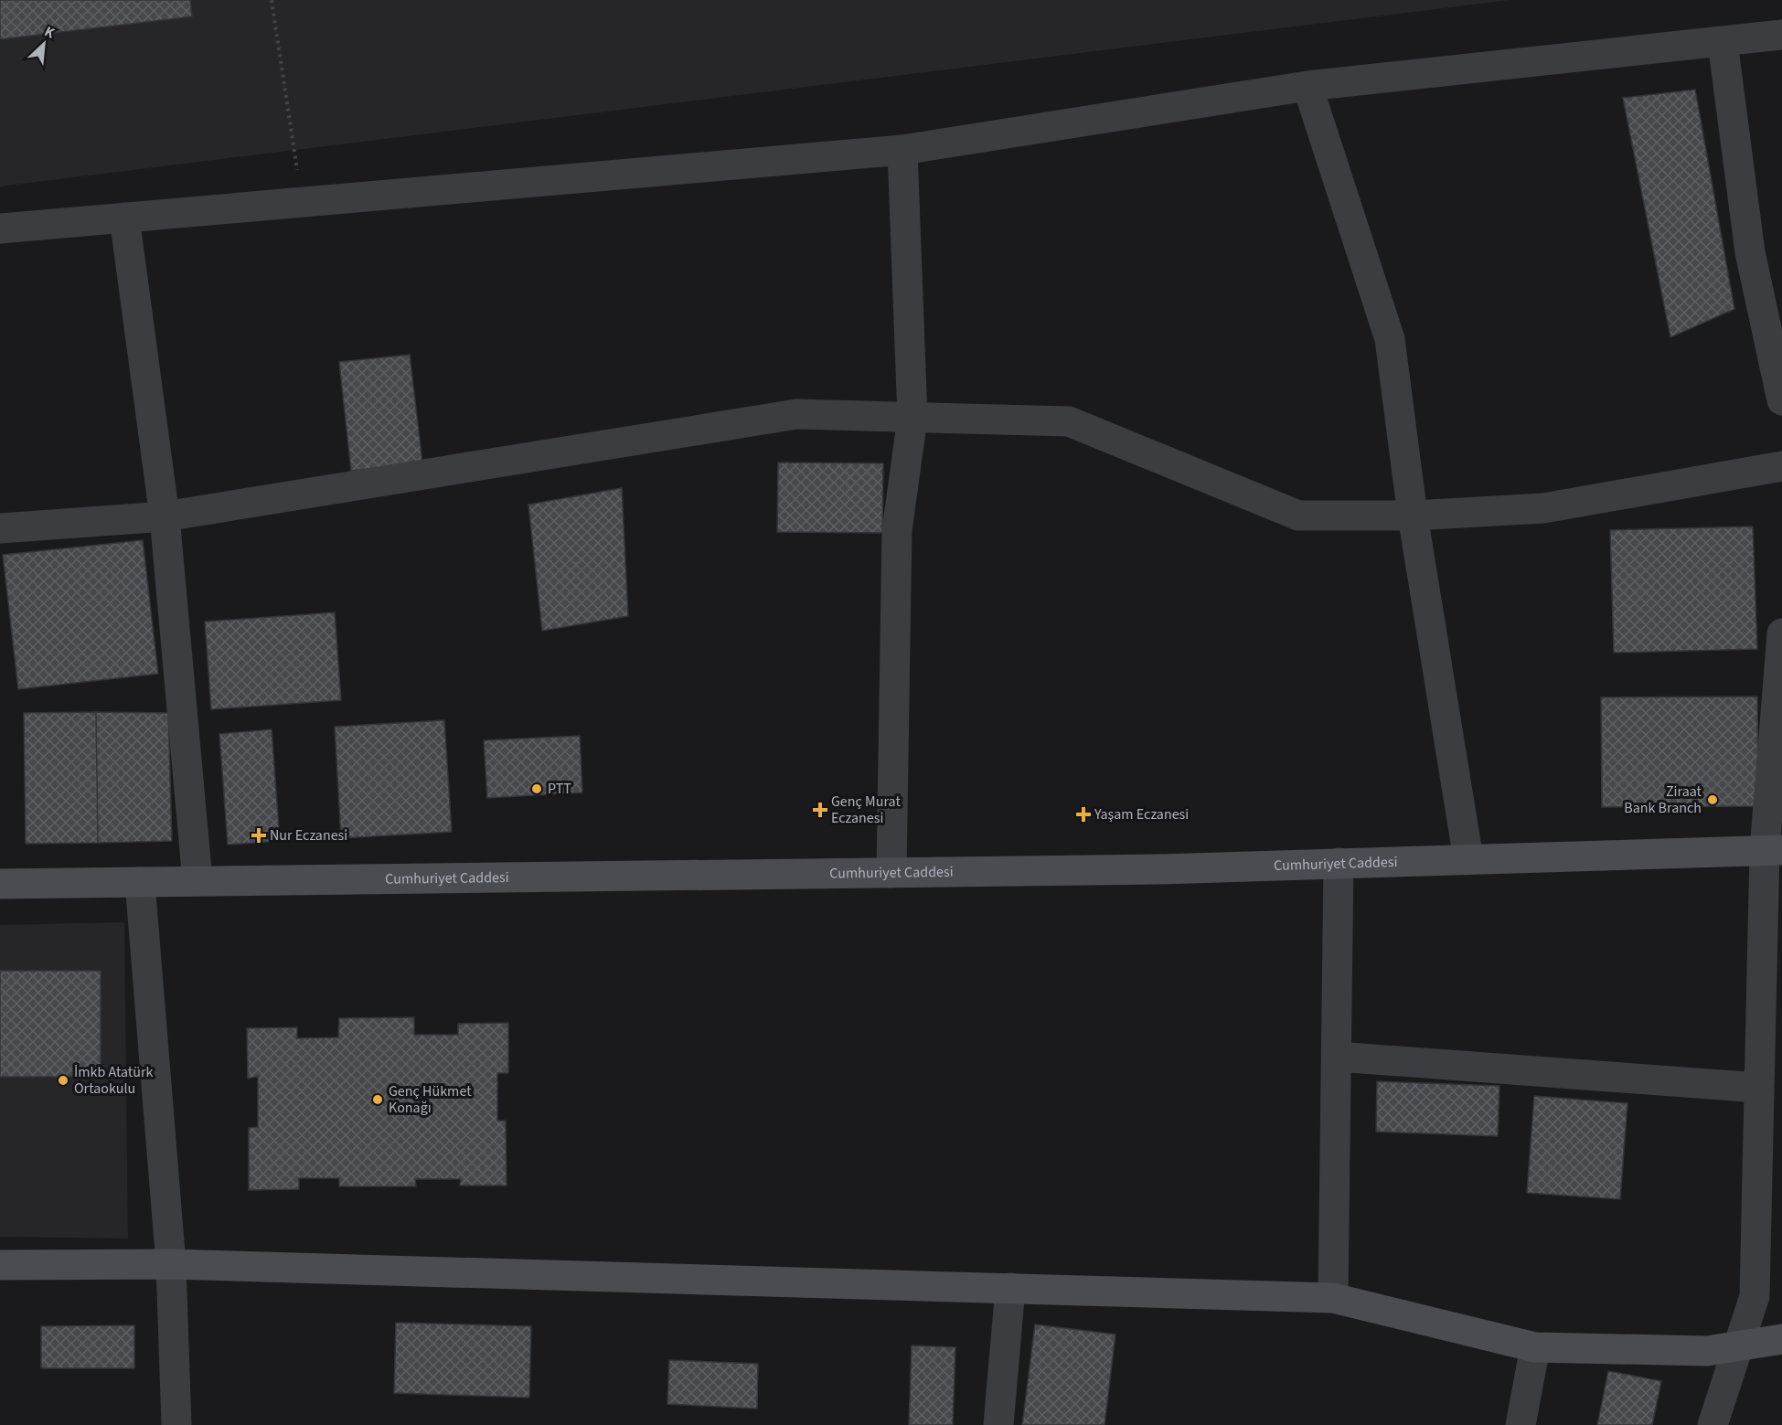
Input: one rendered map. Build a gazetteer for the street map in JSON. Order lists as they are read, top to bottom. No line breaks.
{"streets":{"street":["Cumhuriyet Caddesi"]},"places":{"other":["PTT","Ziraat Bank Branch","İmkb Atatürk Ortaokulu","Genç Hükmet Konağı"],"health":["Genç Murat Eczanesi","Yaşam Eczanesi","Nur Eczanesi"]},"north":"top right"}
